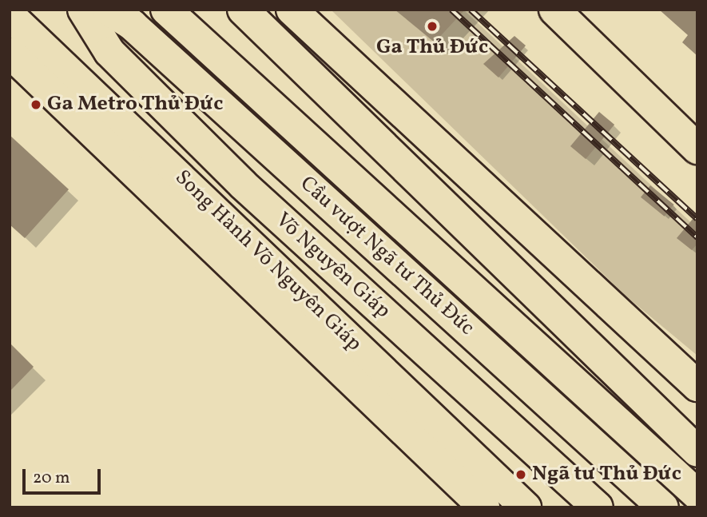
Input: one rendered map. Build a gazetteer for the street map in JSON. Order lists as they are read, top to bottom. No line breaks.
{"streets":{"main road":["Cầu vượt Ngã tư Thủ Đức","Song Hành Võ Nguyên Giáp","Võ Nguyên Giáp"]},"places":["Ga Thủ Đức","Ga Metro Thủ Đức","Ngã tư Thủ Đức"],"scale_bar":"20 m"}
